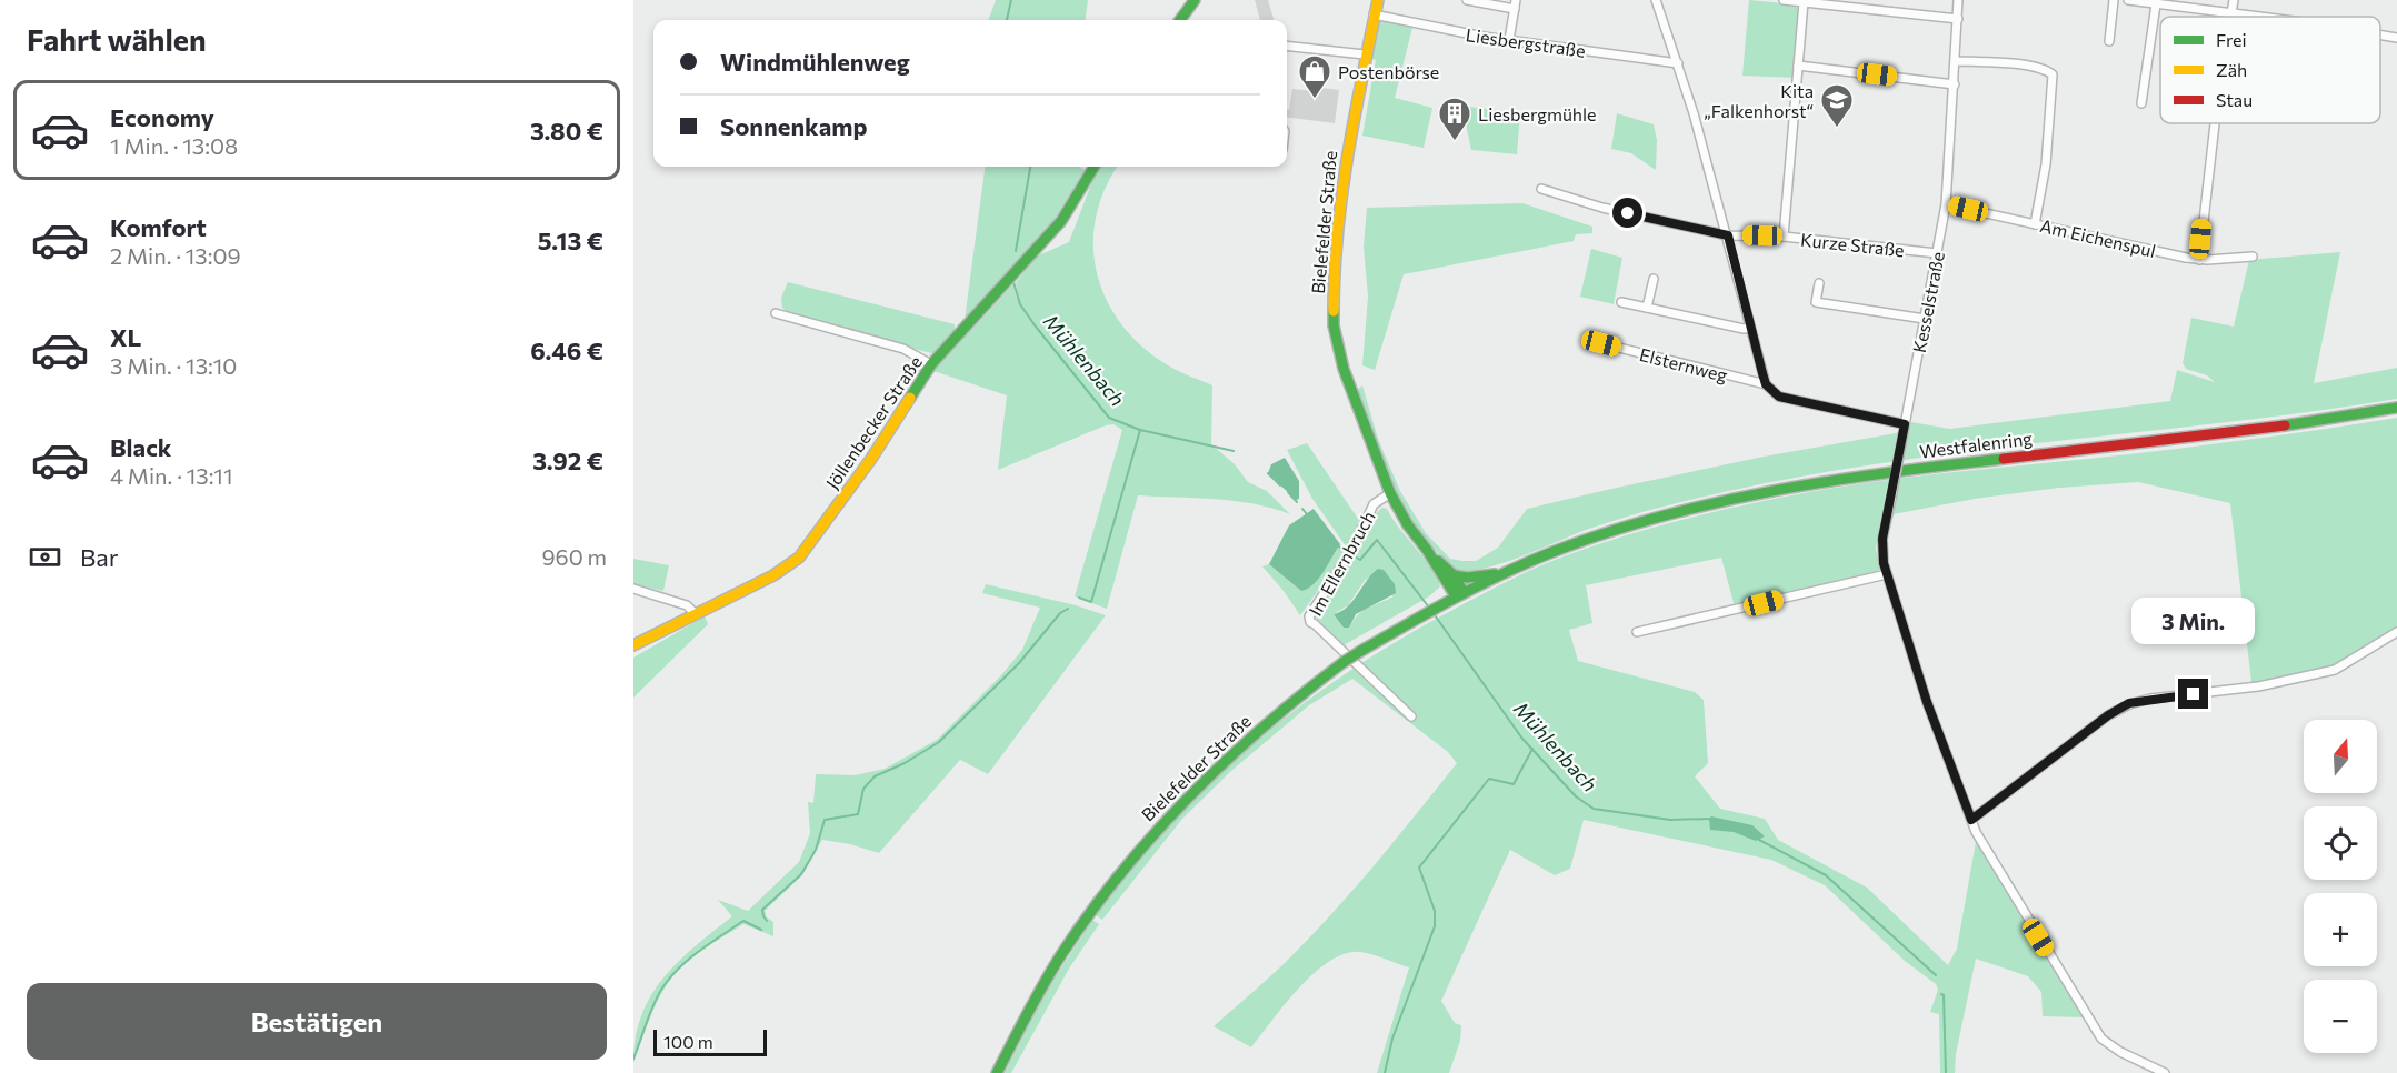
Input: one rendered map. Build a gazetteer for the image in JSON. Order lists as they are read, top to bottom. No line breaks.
{"streets":{"main road":["Bielefelder Straße","Jöllenbecker Straße","Westfalenring"],"street":["Liesbergstraße","Am Eichenspul","Kurze Straße","Kesselstraße","Elsternweg","Im Ellernbruch"]},"crossings":[["Liesbergstraße","Bielefelder Straße"],["Bielefelder Straße","Westfalenring"],["Bielefelder Straße","Im Ellernbruch"],["Am Eichenspul","Kesselstraße"],["Kurze Straße","Kesselstraße"],["Kesselstraße","Elsternweg"]],"water":["Mühlenbach"],"places":{"shop":["Postenbörse"],"school or university":["Kita „Falkenhorst“"],"building":["Liesbergmühle"]},"legend":["Frei","Zäh","Stau"],"scale_bar":"100 m","north":"top","page":{"heading":"Fahrt wählen","banner":["Windmühlenweg","Sonnenkamp"],"list":[{"name":"Economy","note":"1 Min. · 13:08","value":"3.80 €"},{"name":"Komfort","note":"2 Min. · 13:09","value":"5.13 €"},{"name":"XL","note":"3 Min. · 13:10","value":"6.46 €"},{"name":"Black","note":"4 Min. · 13:11","value":"3.92 €"}],"pay":["Bar","960 m"],"bubble":"3 Min.","map_buttons":["+","−"],"buttons":"Bestätigen","scale":"100 m"}}
